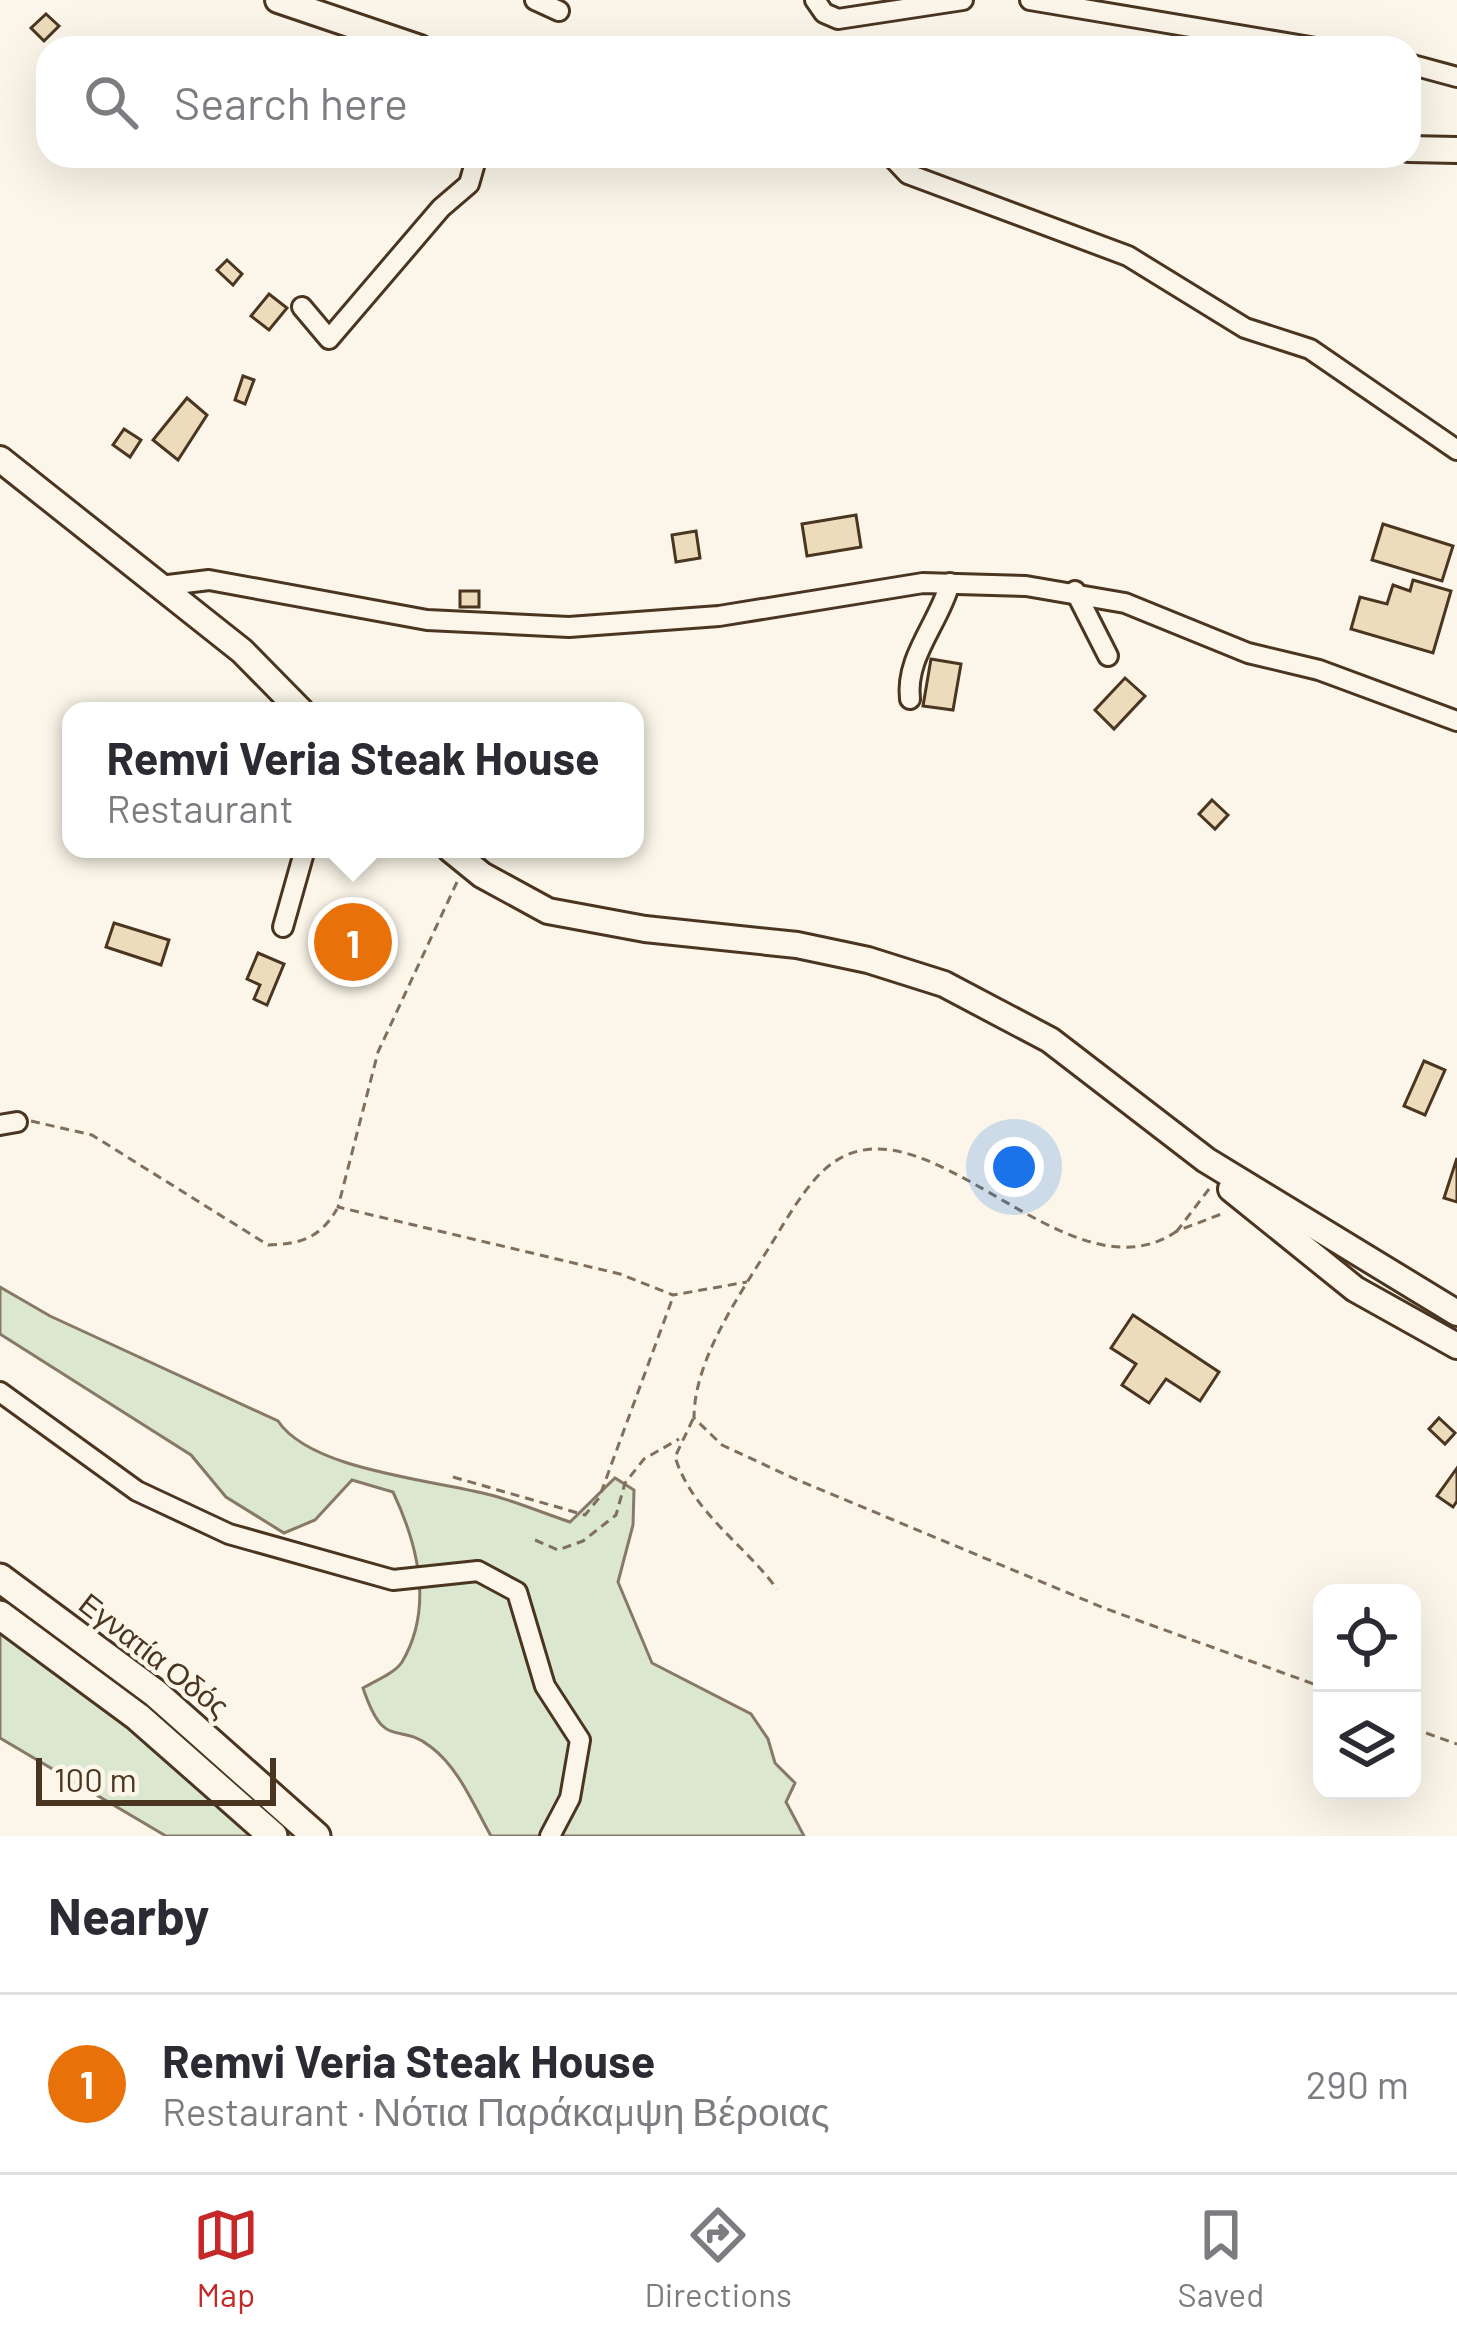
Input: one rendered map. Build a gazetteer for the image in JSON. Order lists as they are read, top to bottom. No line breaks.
{"streets":{"highway":["Εγνατία Οδός"]},"scale_bar":"100 m","page":{"search":"Search here","popup":["Remvi Veria Steak House","Restaurant"],"pins":"1","scale":"100 m","heading":"Nearby","list":[{"mark":"1","name":"Remvi Veria Steak House","note":"Restaurant · Νότια Παράκαμψη Βέροιας","value":"290 m"}],"nav":["Map","Directions","Saved"]}}
